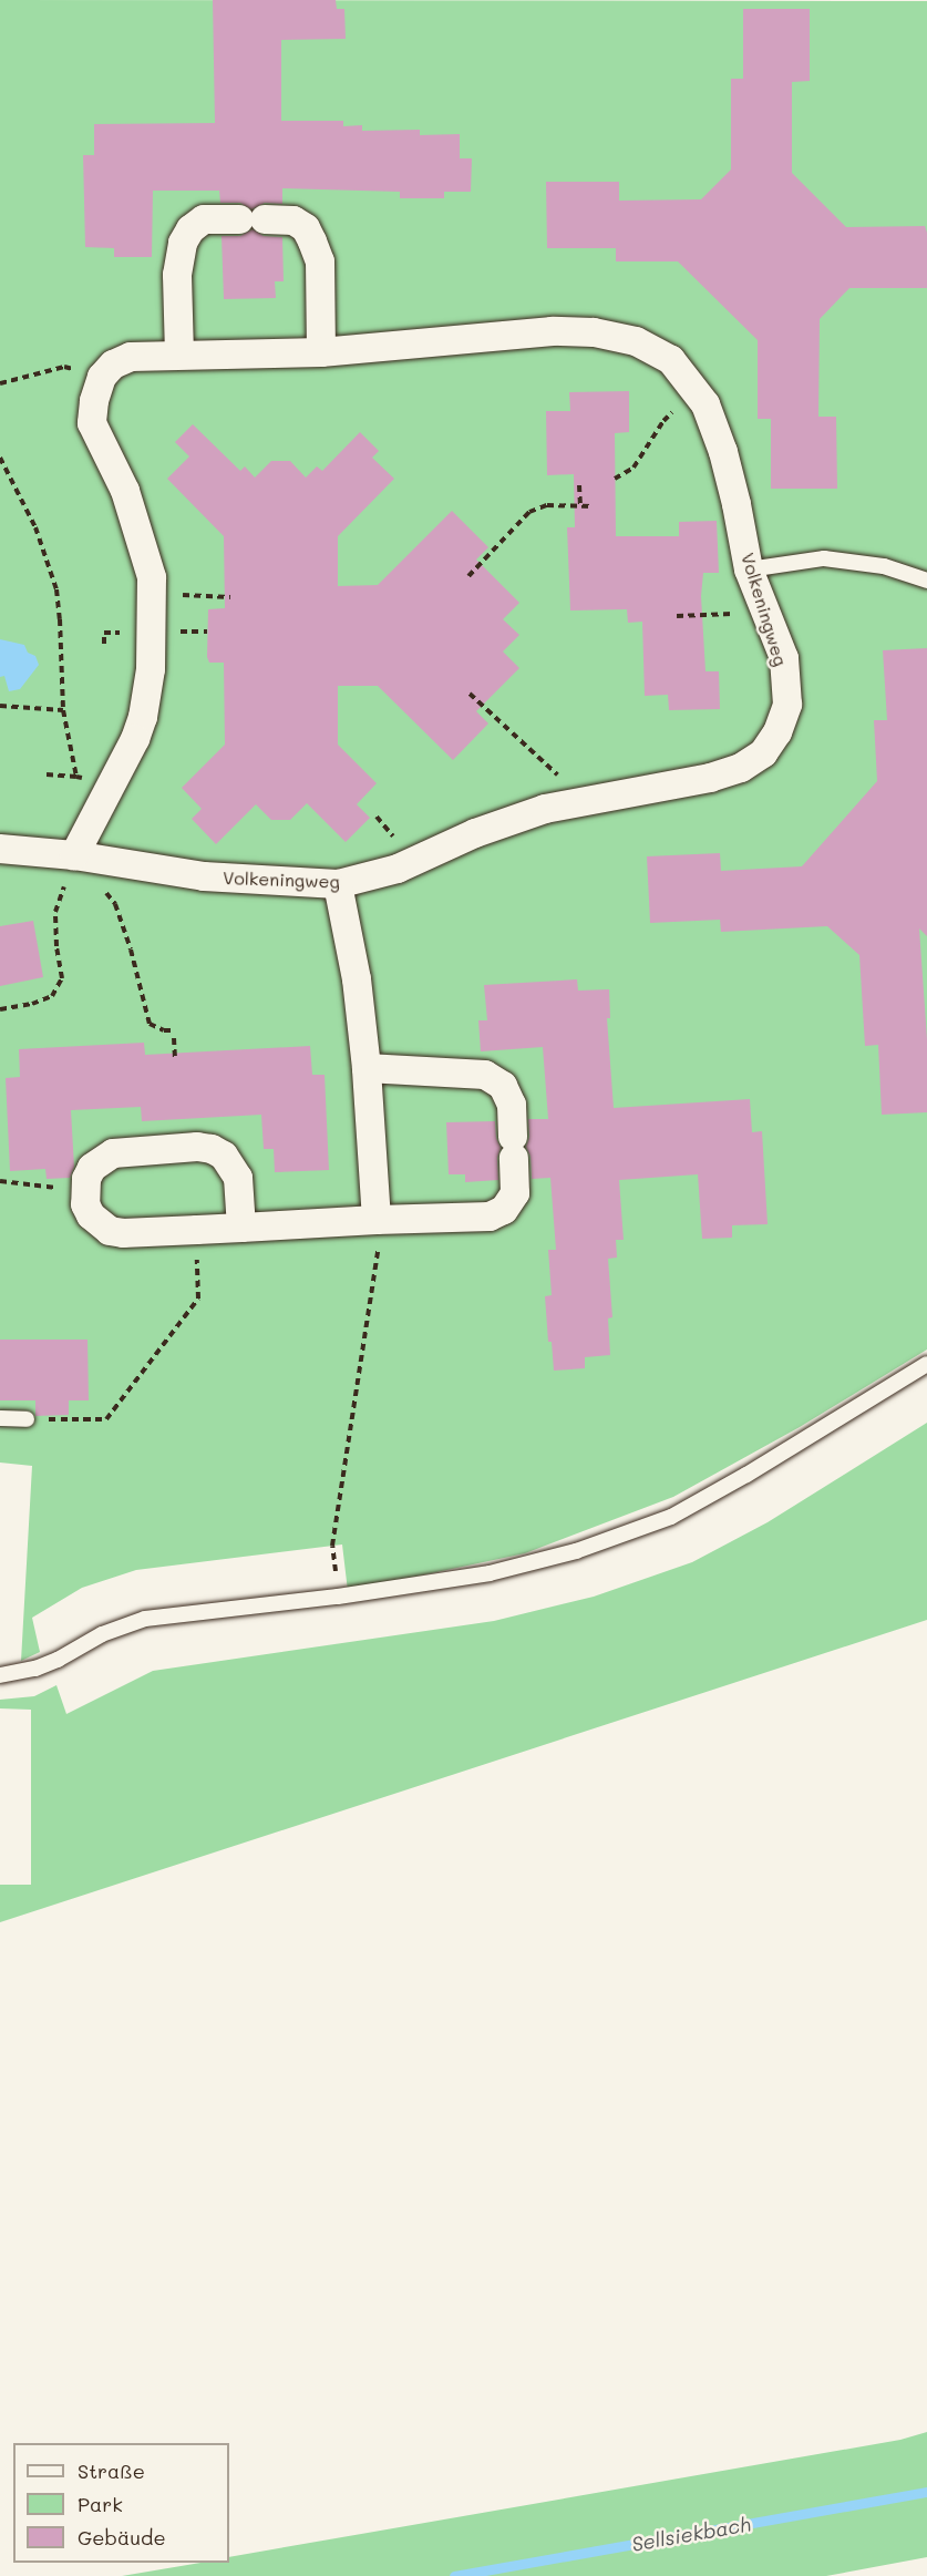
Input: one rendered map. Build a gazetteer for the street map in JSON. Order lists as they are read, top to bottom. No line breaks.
{"streets":{"street":["Volkeningweg"]},"water":["Sellsiekbach"],"legend":["Straße","Park","Gebäude"]}
